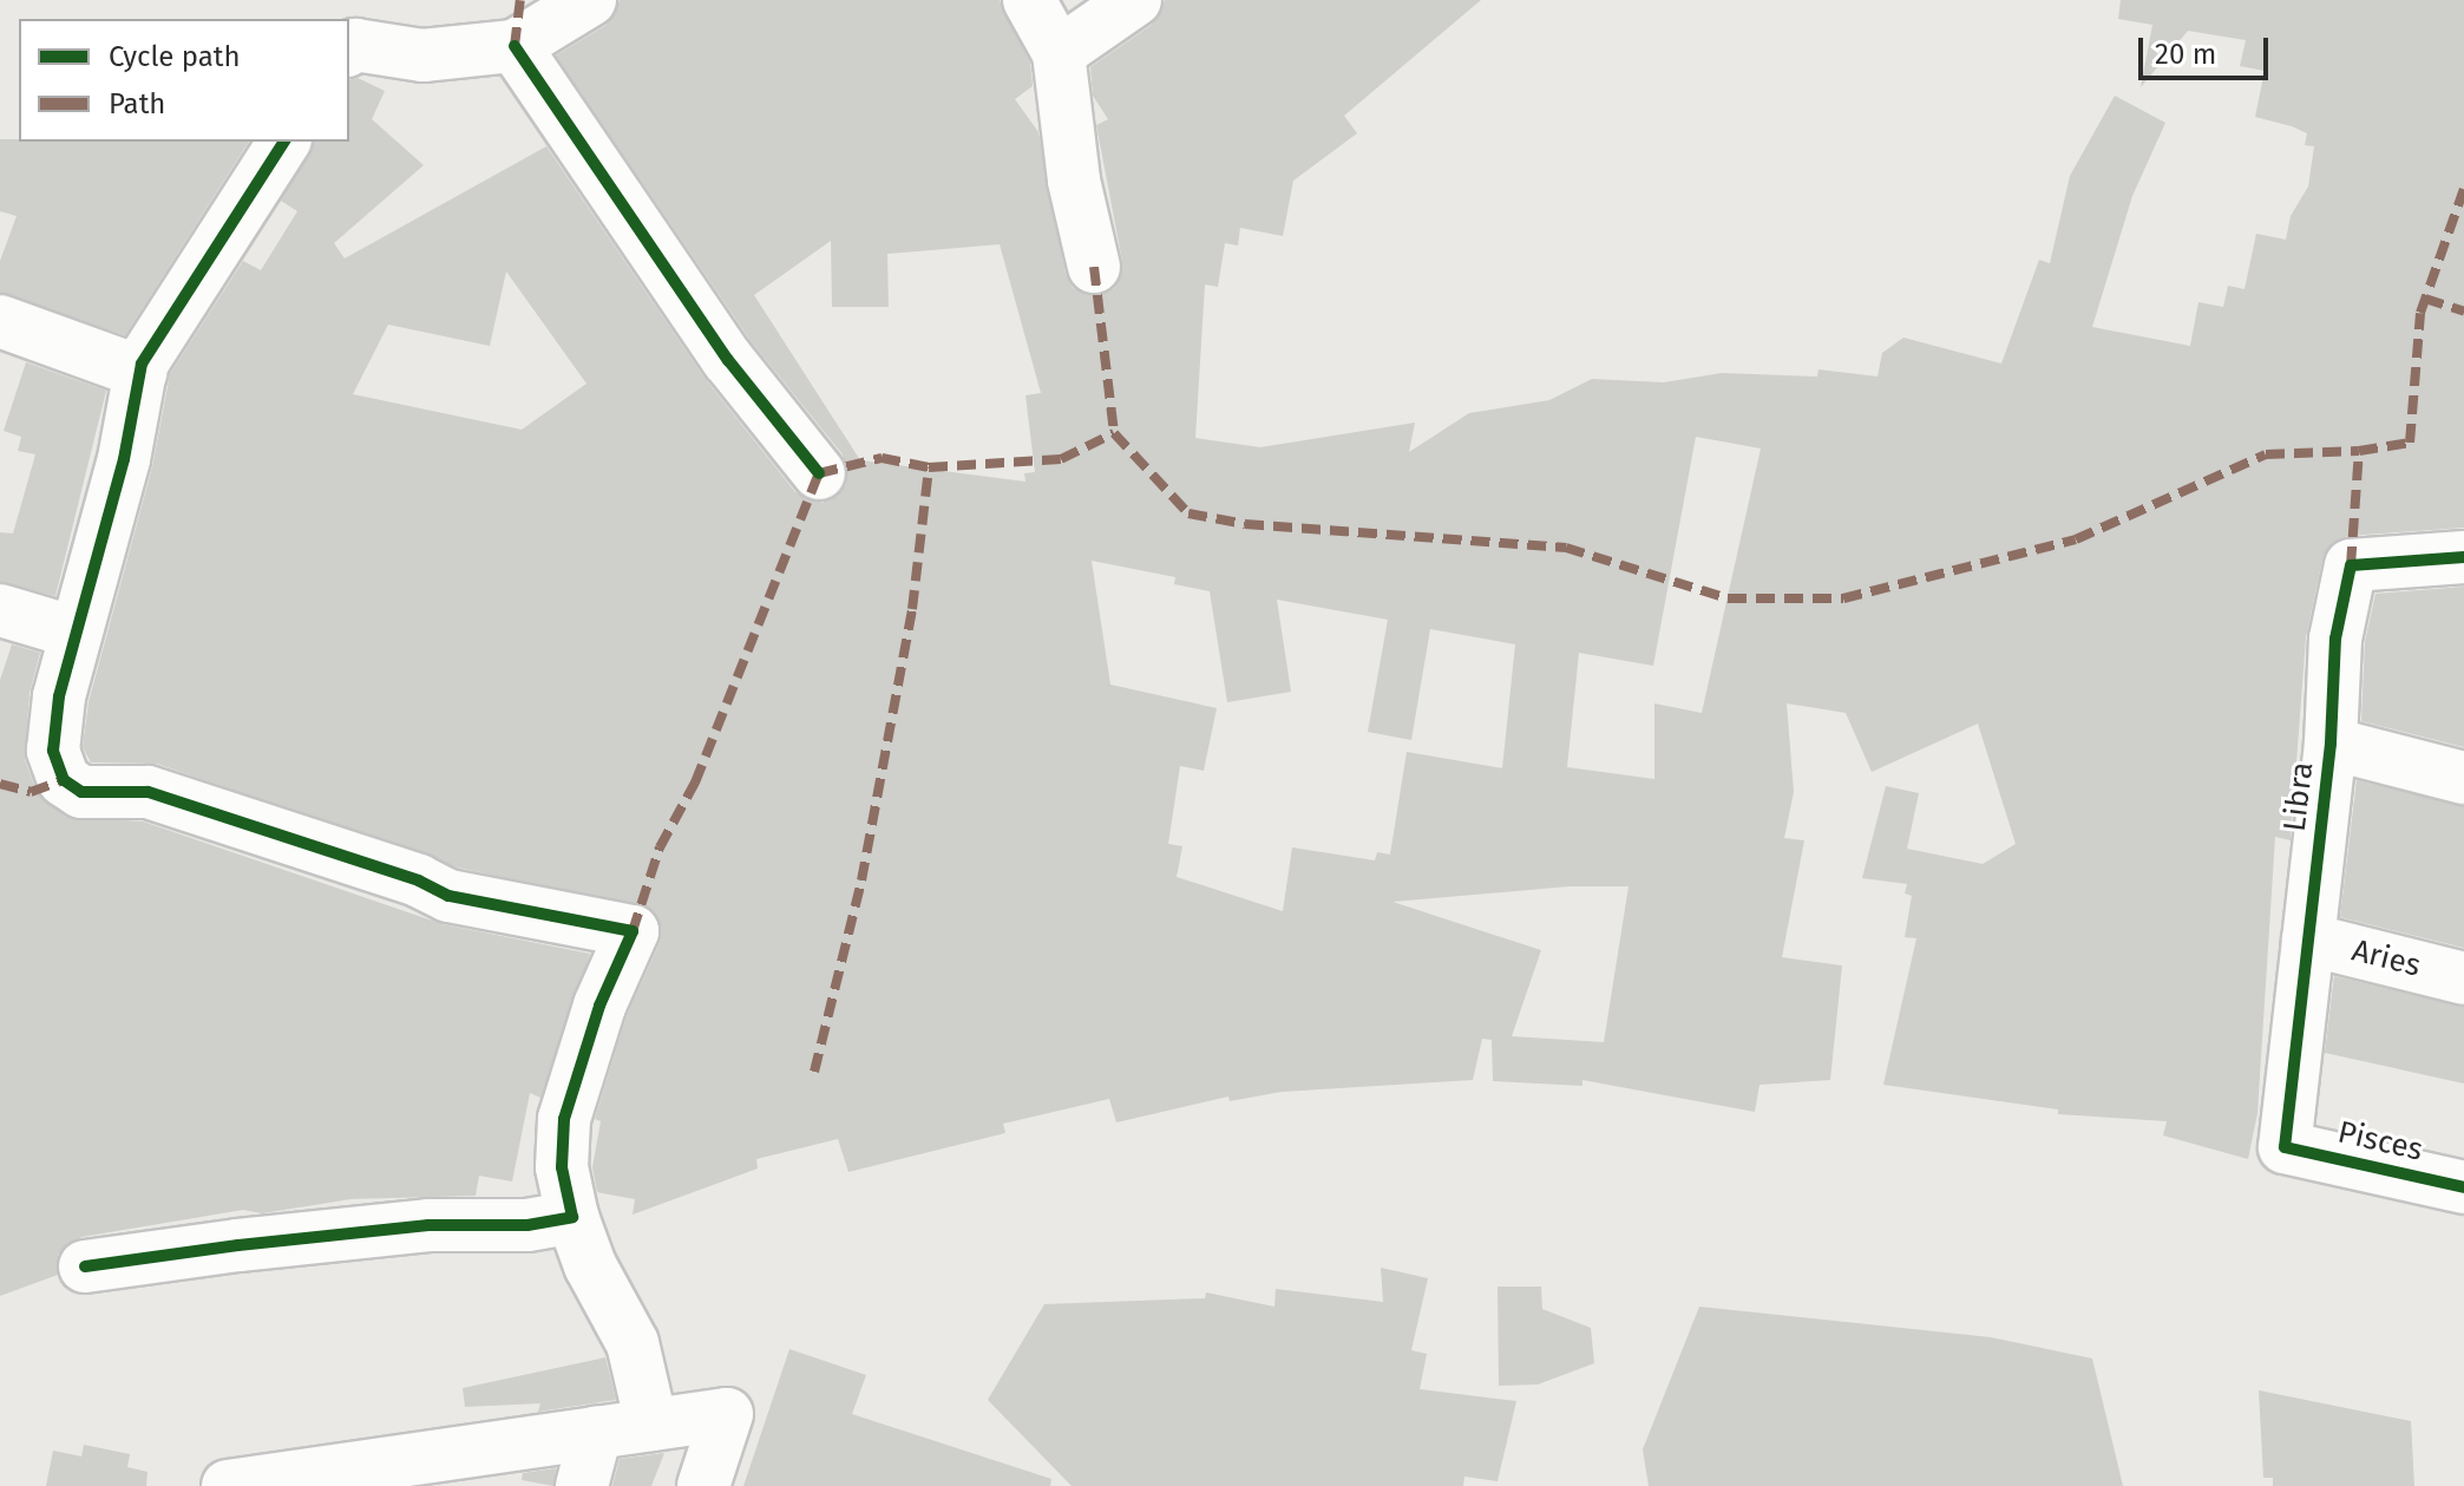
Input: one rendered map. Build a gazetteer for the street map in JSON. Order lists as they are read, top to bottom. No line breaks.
{"streets":{"street":["Libra","Aries","Pisces"]},"crossings":[["Libra","Aries"],["Libra","Pisces"]],"legend":["Cycle path","Path"],"scale_bar":"20 m"}
